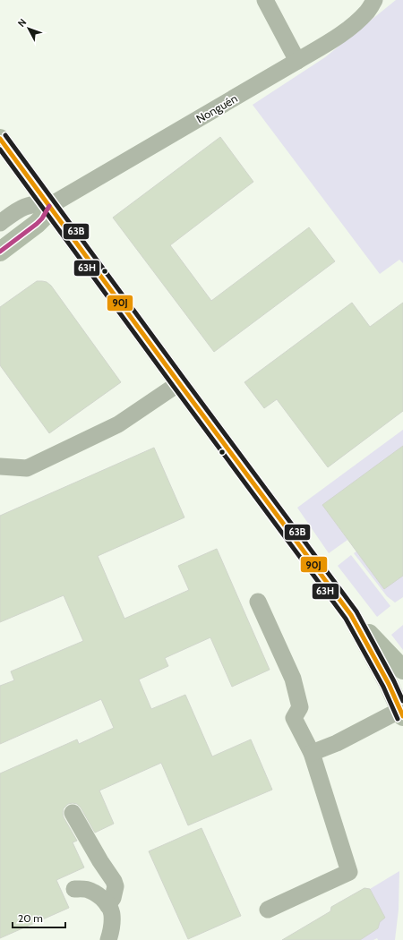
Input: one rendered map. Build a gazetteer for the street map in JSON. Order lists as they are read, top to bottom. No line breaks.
{"streets":{"street":["Nonguén"]},"lines":["transit line 63B","transit line 90J","transit line 63H"],"scale_bar":"20 m","north":"top left"}
